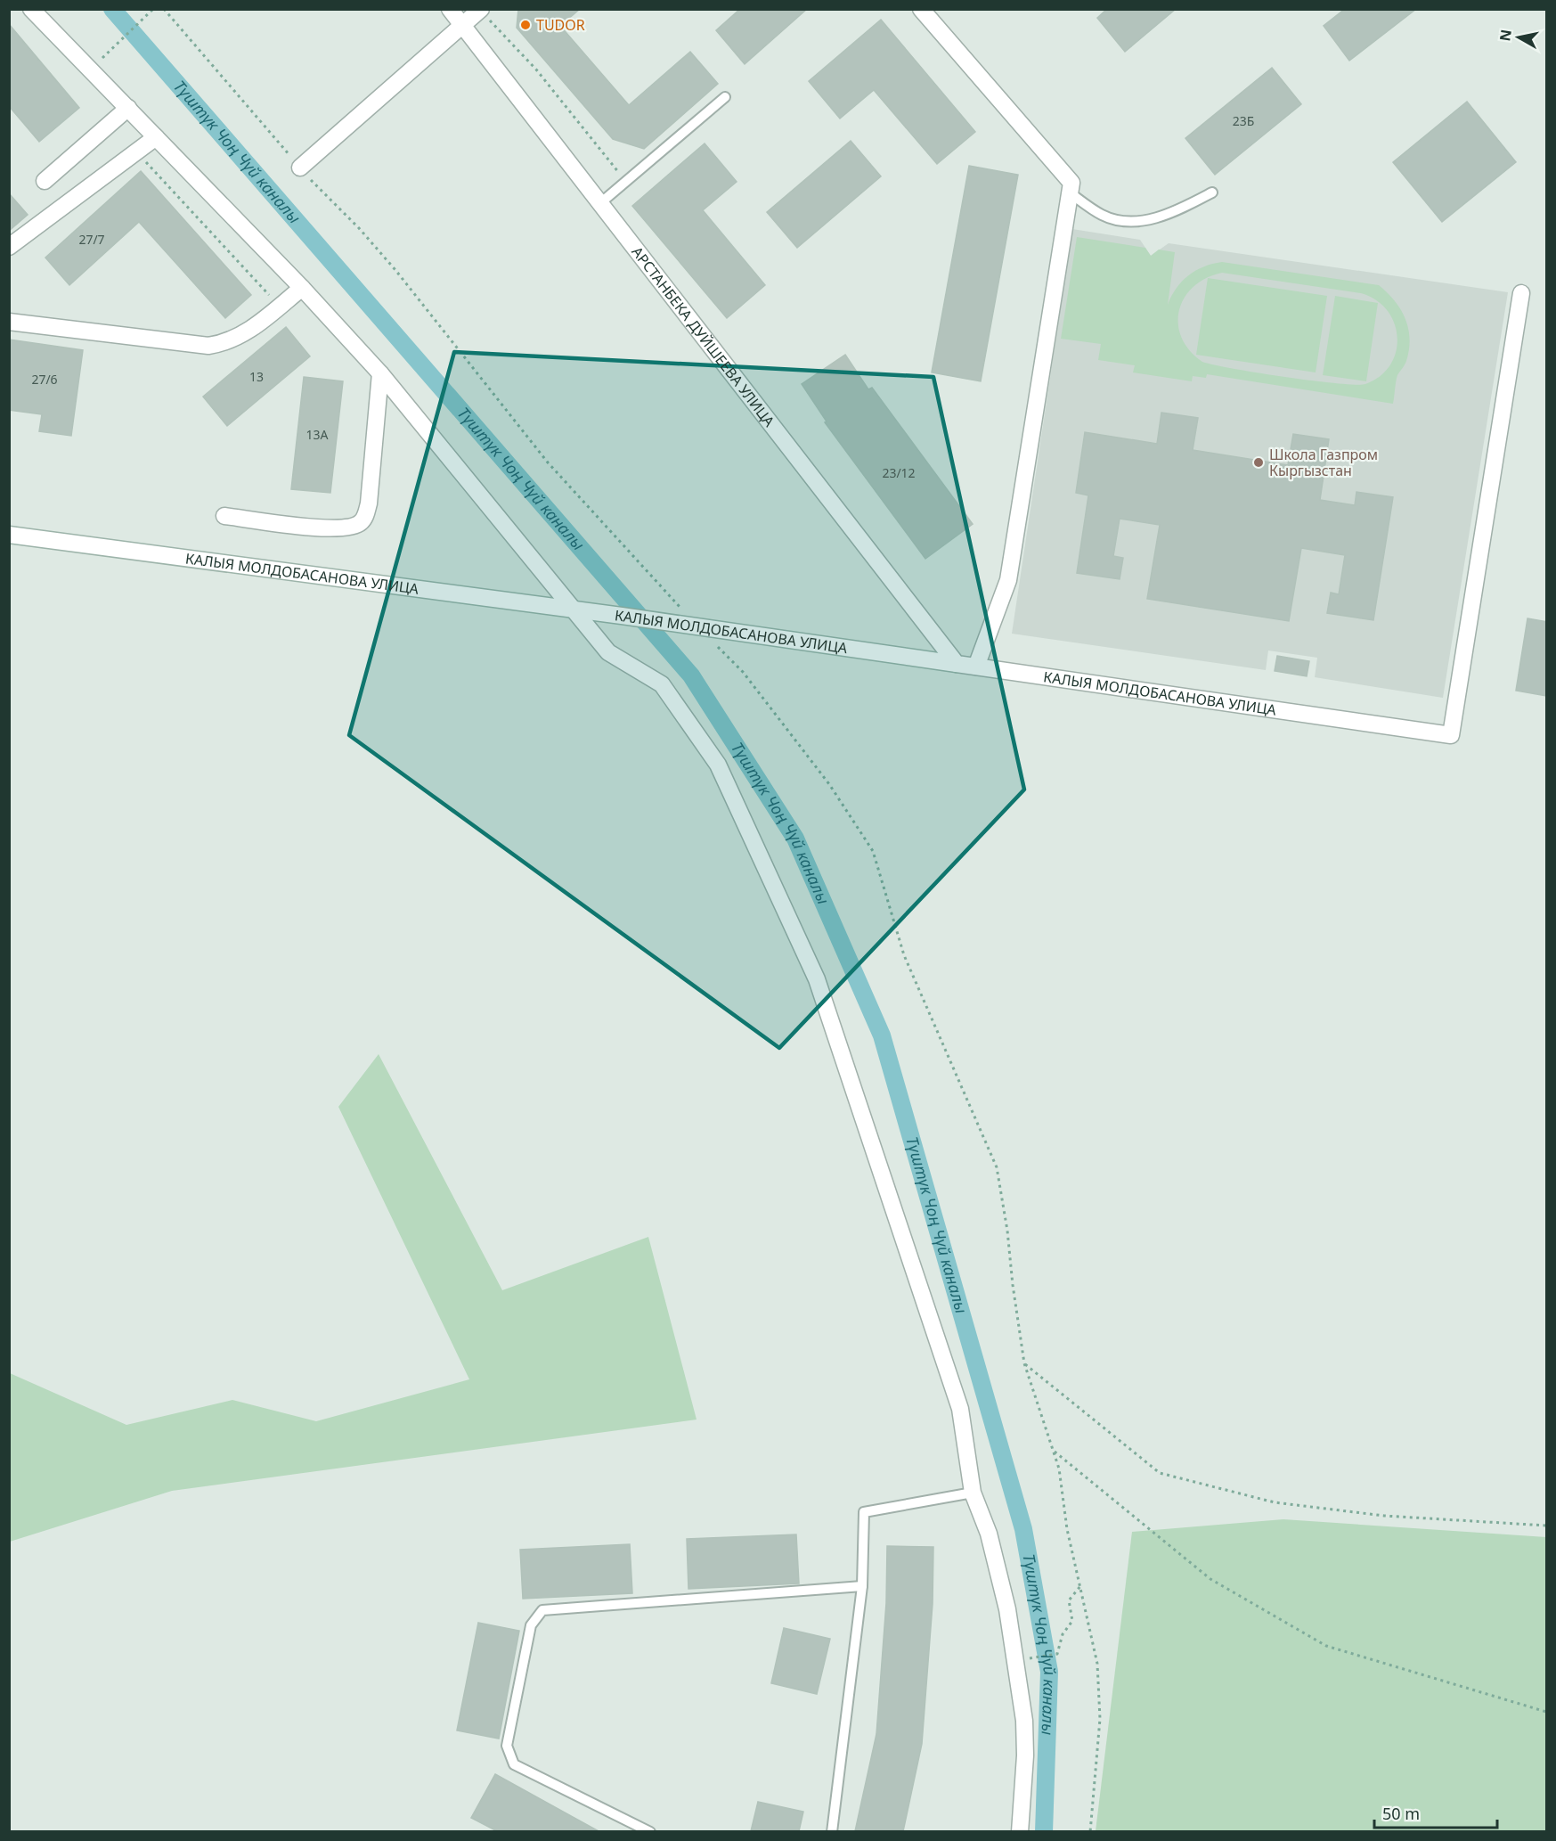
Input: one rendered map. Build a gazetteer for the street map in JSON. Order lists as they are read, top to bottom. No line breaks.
{"streets":{"street":["АРСТАНБЕКА ДУЙШЕЕВА УЛИЦА","КАЛЫЯ МОЛДОБАСАНОВА УЛИЦА"]},"crossings":[["АРСТАНБЕКА ДУЙШЕЕВА УЛИЦА","КАЛЫЯ МОЛДОБАСАНОВА УЛИЦА"]],"water":["Түштүк Чоң Чүй каналы"],"places":["TUDOR","Школа Газпром Кыргызстан"],"house_numbers":["23Б","27/7","13","27/6","13А","23/12"],"scale_bar":"50 m","north":"left"}
